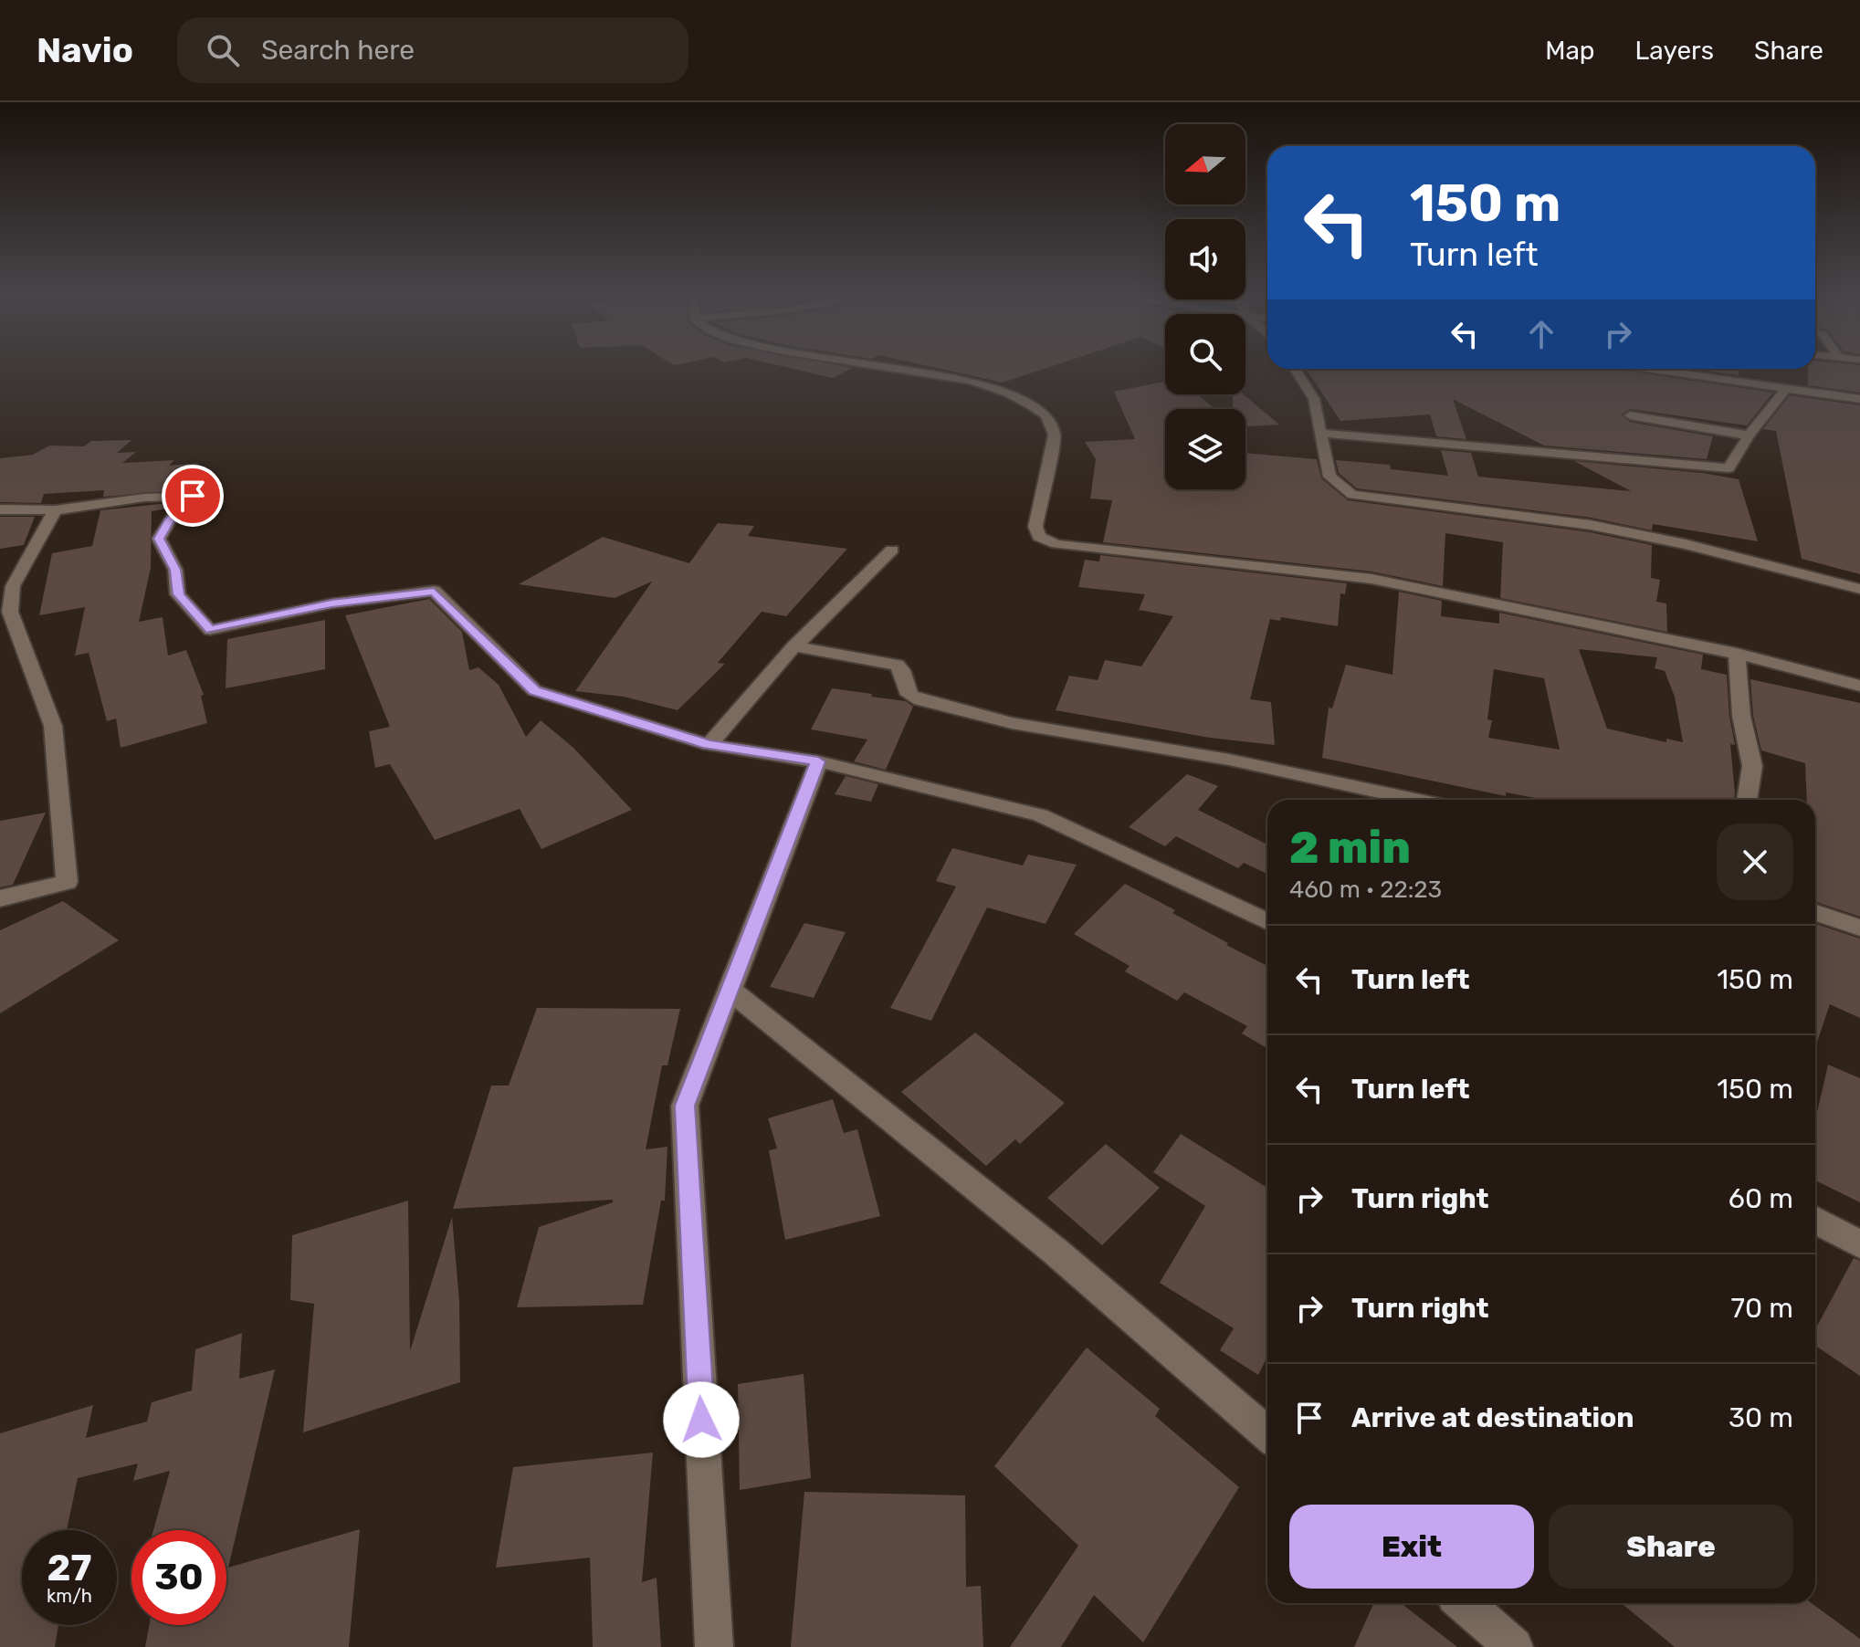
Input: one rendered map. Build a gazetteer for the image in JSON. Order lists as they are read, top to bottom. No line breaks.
{"north":"left","page":{"header":"Navio","search":"Search here","nav":["Map","Layers","Share"],"turn":["150 m","Turn left"],"heading":["2 min","460 m · 22:23"],"list":[{"name":"Turn left","value":"150 m"},{"name":"Turn left","value":"150 m"},{"name":"Turn right","value":"60 m"},{"name":"Turn right","value":"70 m"},{"name":"Arrive at destination","value":"30 m"}],"buttons":["Exit","Share"],"speed":"27 km/h","limit":"30"}}
